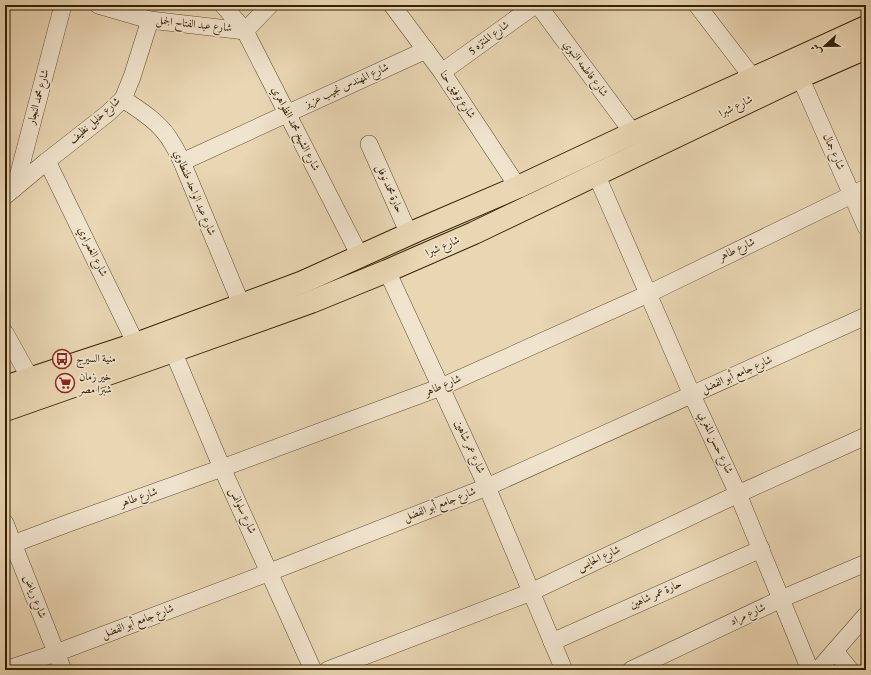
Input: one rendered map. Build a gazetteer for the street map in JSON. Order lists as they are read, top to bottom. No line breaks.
{"streets":{"main road":["شارع شبرا"],"street":["شارع عبد الفتاح الجمل","شارع المنتزه 5","شارع فاطمه النبوي","شارع المهندس نجيب عزيز","شارع توفيق حنا","شارع محمد النجار","شارع خليل نظيف","شارع الشيخ محمد الظواهري","شارع جمال","حارة محمد نوفل","شارع عبد الواحد طنطاوي","شارع طاهر","شارع الغمراوي","شارع جامع أبو الفضل","شارع حسن المغربي","شارع عمر شاهين","شارع سلوانس","شارع الحايس","حارة عمر شاهين","شارع رياض","شارع مراد"]},"crossings":[["شارع عبد الفتاح الجمل","شارع خليل نظيف"],["شارع عبد الفتاح الجمل","شارع الشيخ محمد الظواهري"],["شارع المنتزه 5","شارع فاطمه النبوي"],["شارع المنتزه 5","شارع توفيق حنا"],["شارع فاطمه النبوي","شارع شبرا"],["شارع المهندس نجيب عزيز","شارع توفيق حنا"],["شارع المهندس نجيب عزيز","شارع الشيخ محمد الظواهري"],["شارع المهندس نجيب عزيز","شارع عبد الواحد طنطاوي"],["شارع توفيق حنا","شارع شبرا"],["شارع محمد النجار","شارع خليل نظيف"],["شارع شبرا","شارع الشيخ محمد الظواهري"],["شارع شبرا","شارع جمال"],["شارع شبرا","حارة محمد نوفل"],["شارع شبرا","شارع عبد الواحد طنطاوي"],["شارع شبرا","شارع الغمراوي"],["شارع شبرا","شارع حسن المغربي"],["شارع شبرا","شارع عمر شاهين"],["شارع شبرا","شارع سلوانس"],["شارع خليل نظيف","شارع عبد الواحد طنطاوي"],["شارع خليل نظيف","شارع الغمراوي"],["شارع جمال","شارع طاهر"],["شارع طاهر","شارع حسن المغربي"],["شارع طاهر","شارع عمر شاهين"],["شارع طاهر","شارع سلوانس"],["شارع طاهر","شارع رياض"],["شارع جامع أبو الفضل","شارع حسن المغربي"],["شارع جامع أبو الفضل","شارع عمر شاهين"],["شارع جامع أبو الفضل","شارع سلوانس"],["شارع جامع أبو الفضل","شارع رياض"],["شارع حسن المغربي","شارع الحايس"],["شارع حسن المغربي","حارة عمر شاهين"],["شارع حسن المغربي","شارع مراد"],["شارع عمر شاهين","شارع الحايس"],["شارع عمر شاهين","حارة عمر شاهين"]],"places":{"bus stop":["منية السيرج"],"supermarket":["خير زمان شبرا مصر"]},"north":"left"}
